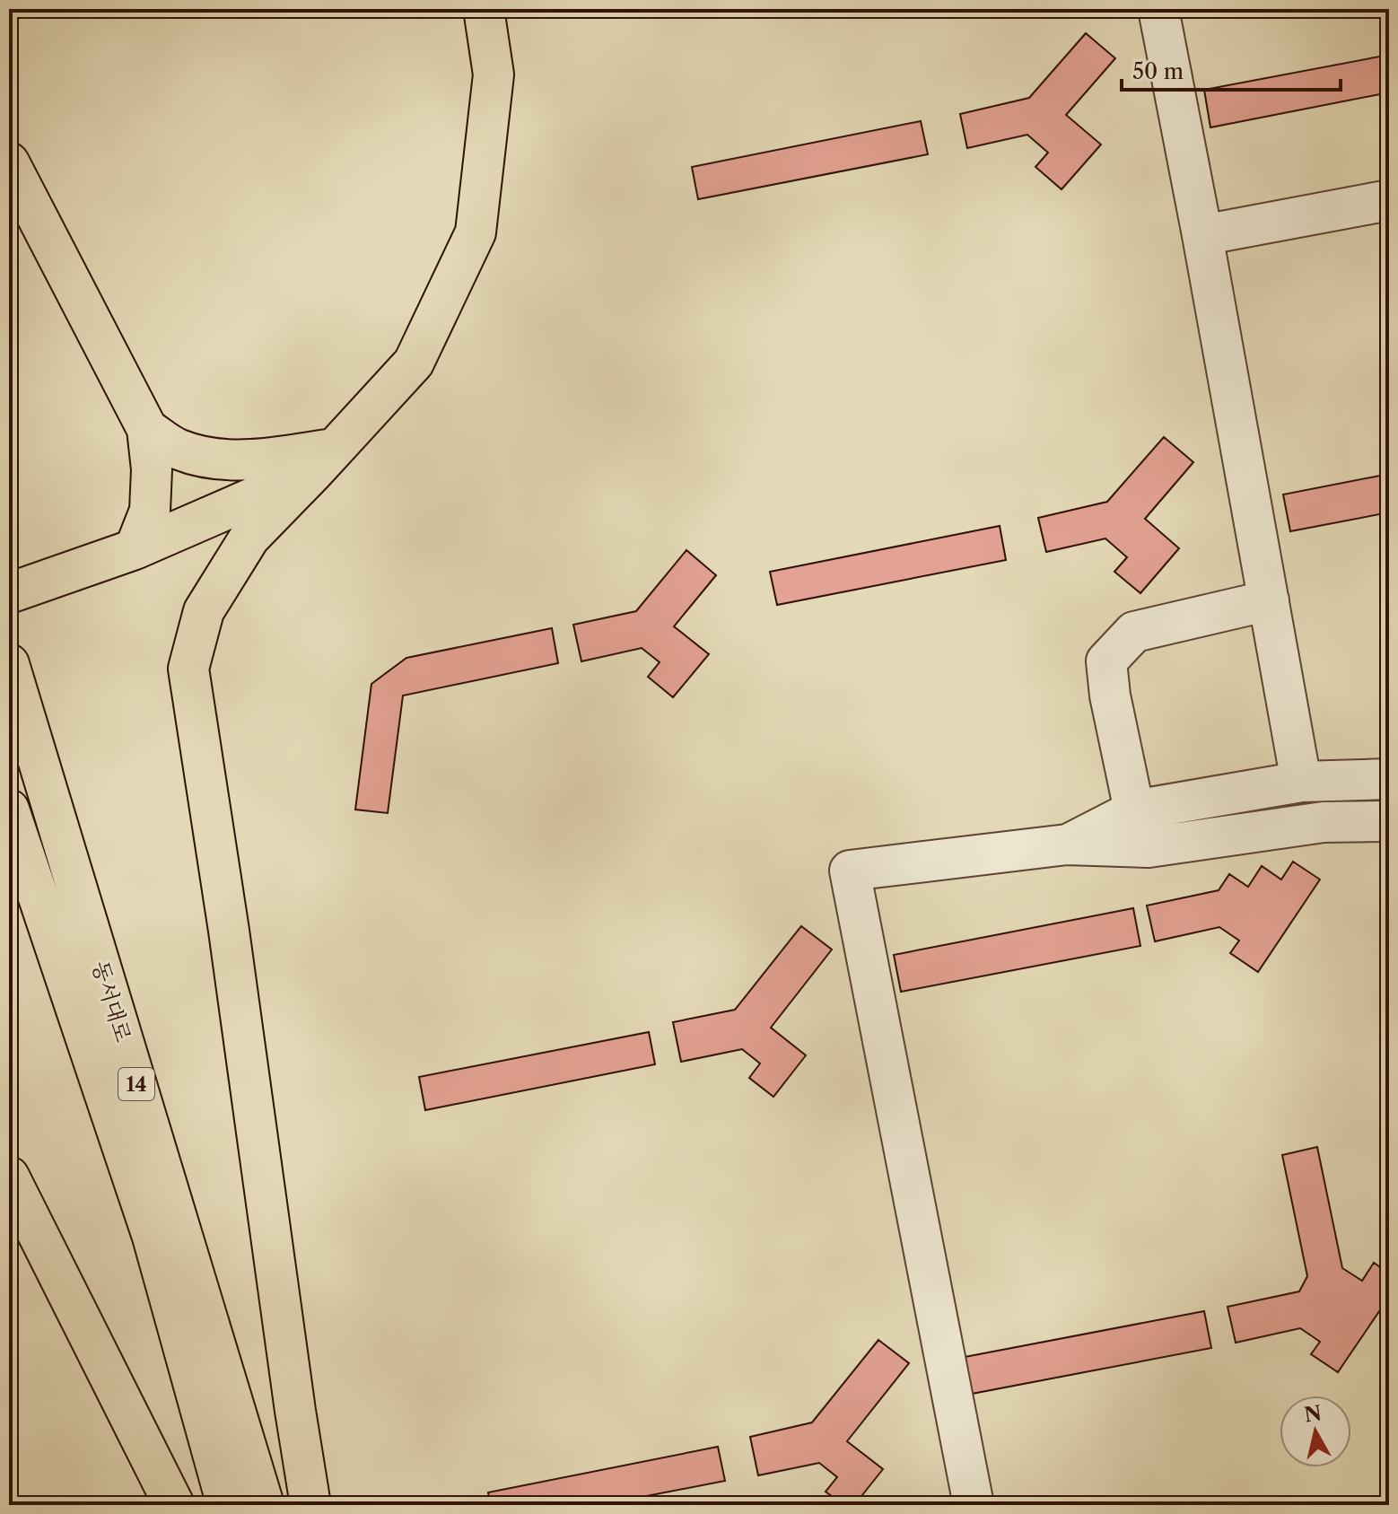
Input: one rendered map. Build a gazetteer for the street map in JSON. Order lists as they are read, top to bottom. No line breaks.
{"streets":{"highway":["동서대로","14"]},"scale_bar":"50 m","north":"top"}
